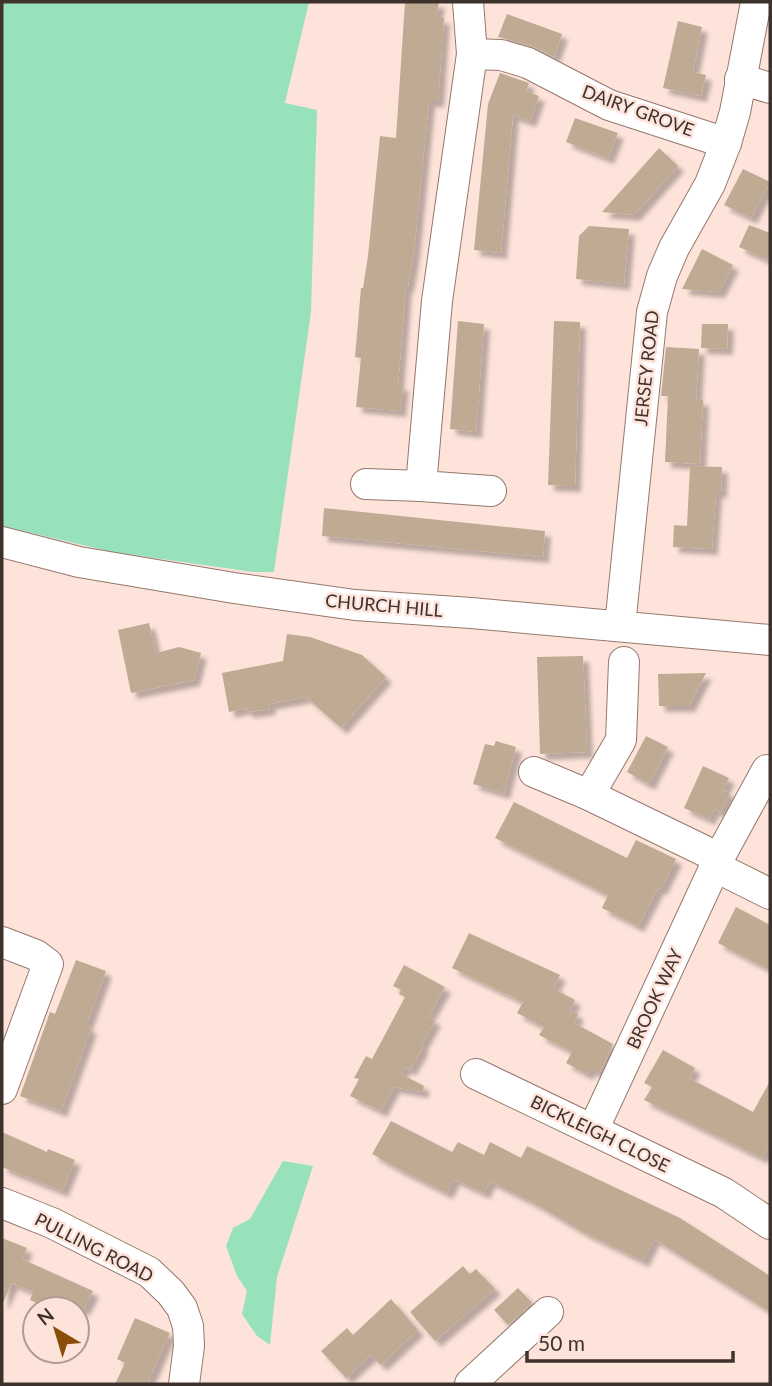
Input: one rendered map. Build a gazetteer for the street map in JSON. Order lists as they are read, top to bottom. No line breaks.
{"streets":{"street":["DAIRY GROVE","JERSEY ROAD","CHURCH HILL","BROOK WAY","BICKLEIGH CLOSE","PULLING ROAD"]},"crossings":[["DAIRY GROVE","JERSEY ROAD"],["JERSEY ROAD","CHURCH HILL"],["BROOK WAY","BICKLEIGH CLOSE"]],"scale_bar":"50 m","north":"top left"}
